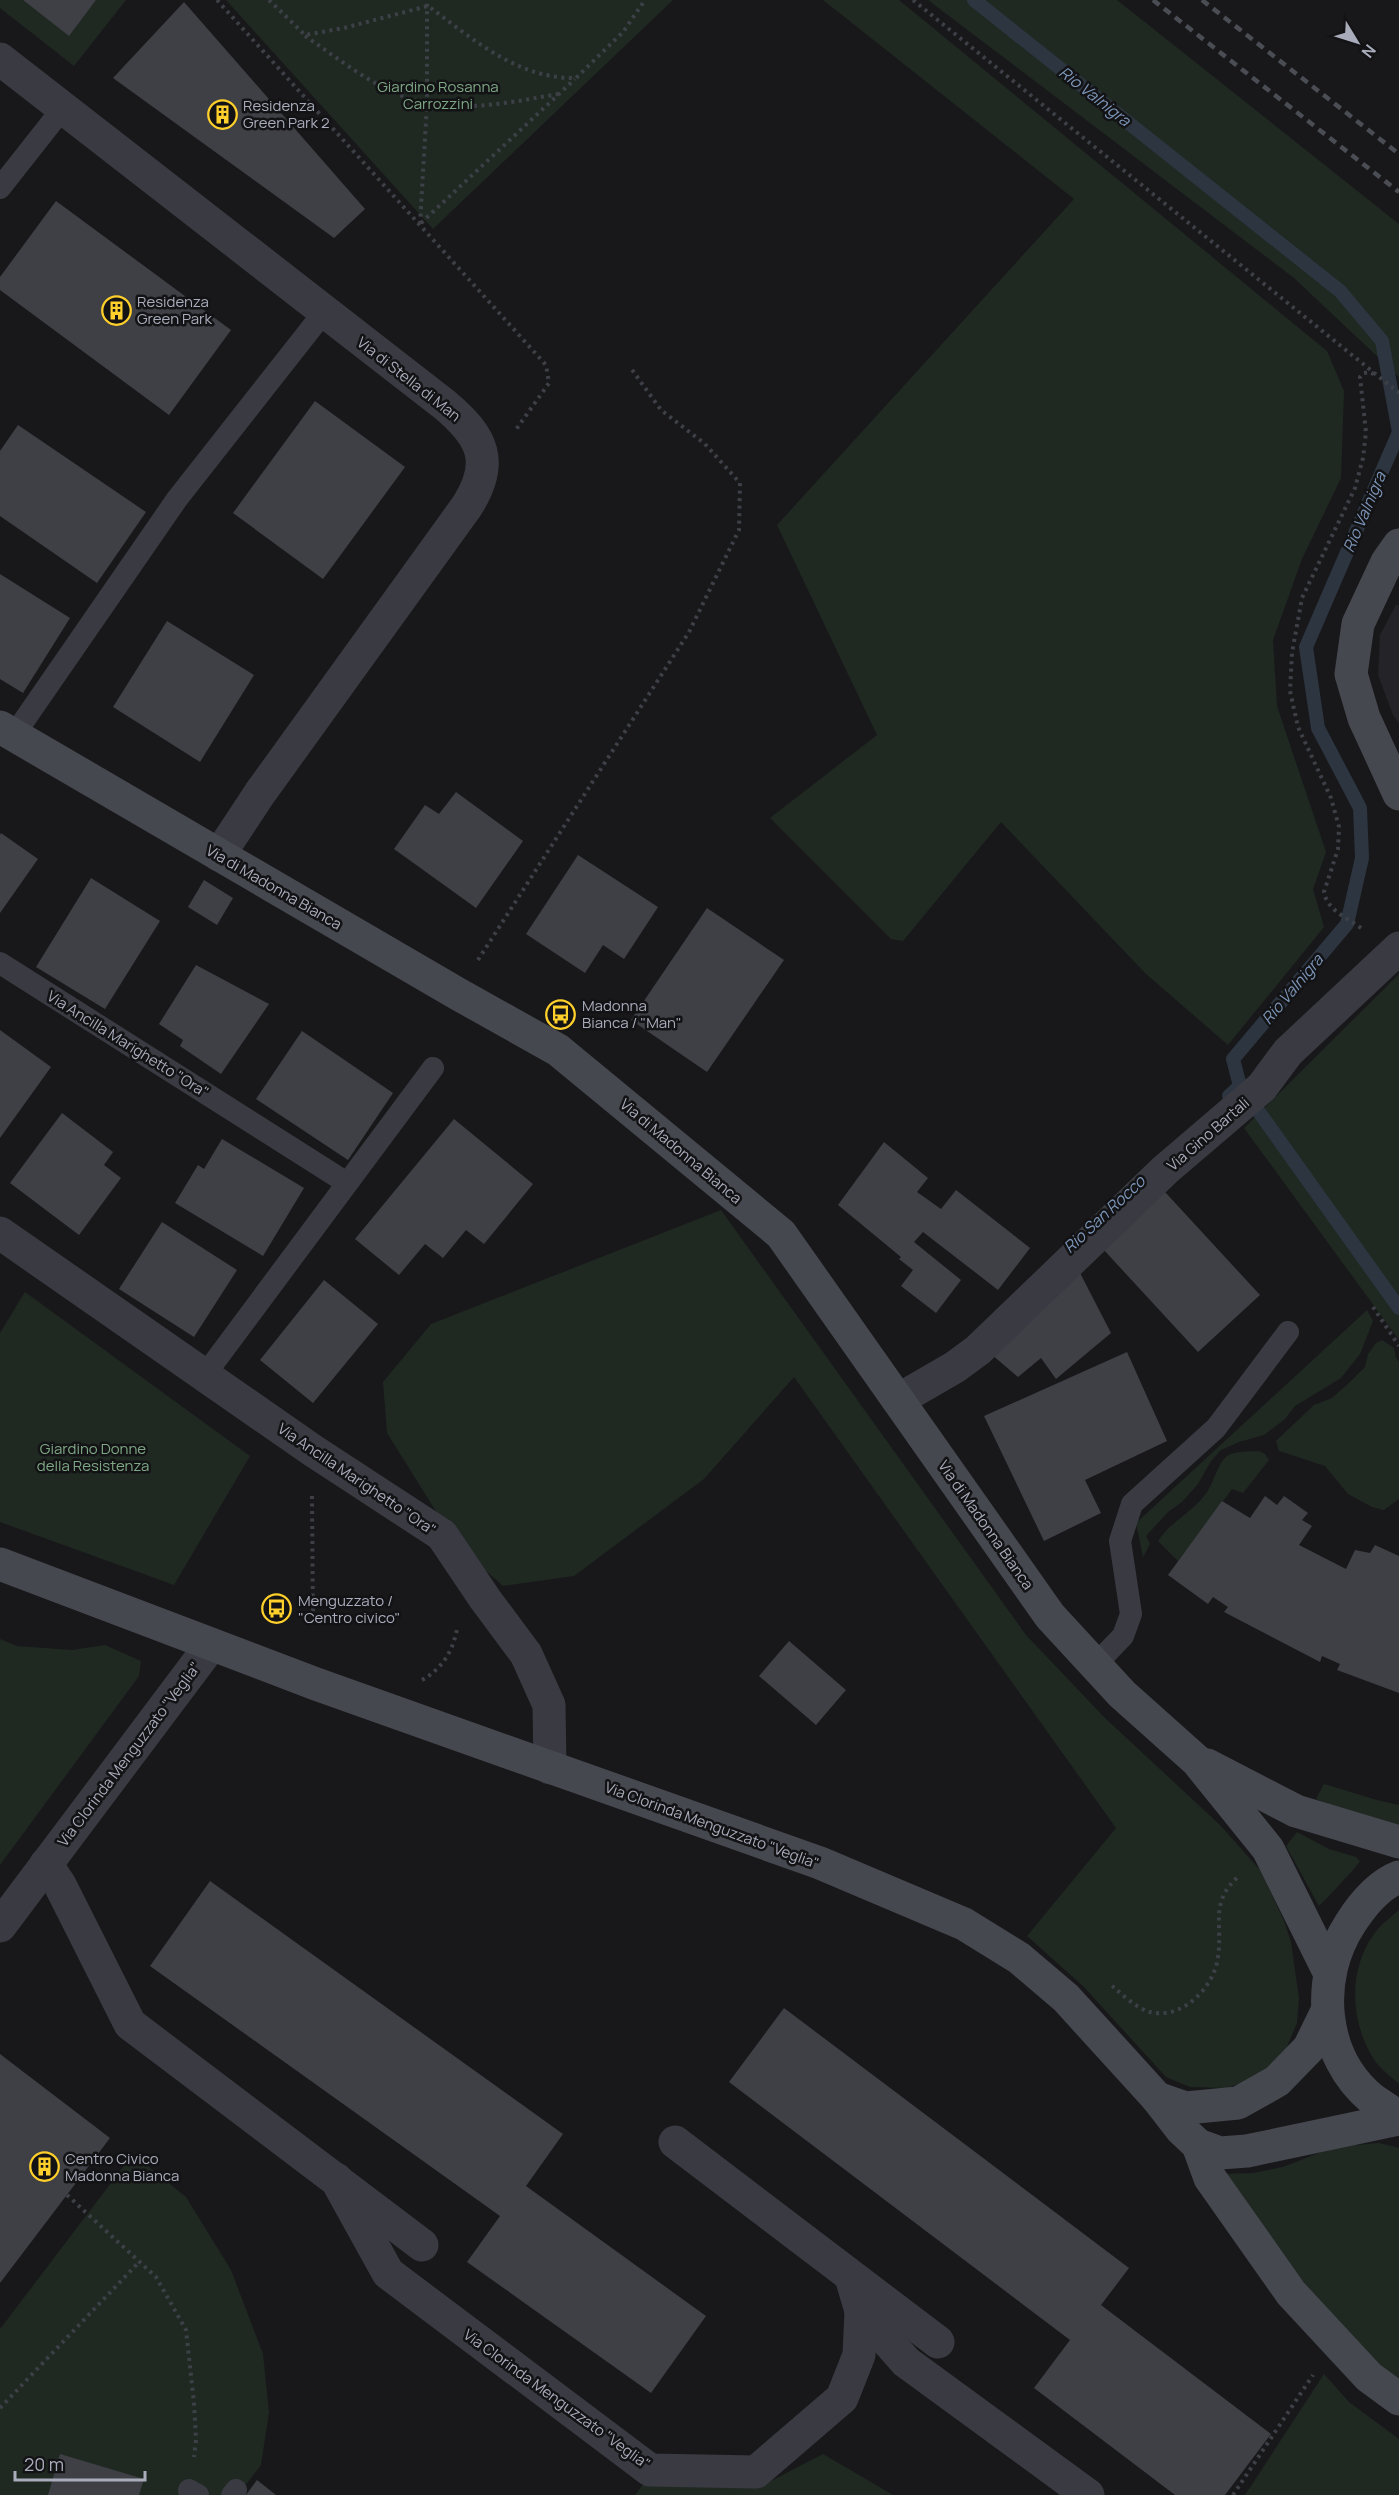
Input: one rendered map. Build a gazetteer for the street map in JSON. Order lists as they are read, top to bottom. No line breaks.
{"streets":{"main road":["Via di Madonna Bianca","Via Clorinda Menguzzato \"Veglia\""],"street":["Via di Stella di Man","Via Ancilla Marighetto \"Ora\"","Via Gino Bartali"]},"crossings":[["Via di Madonna Bianca","Via Gino Bartali"],["Via Ancilla Marighetto \"Ora\"","Via Clorinda Menguzzato \"Veglia\""]],"water":["Rio Valnigra","Rio San Rocco"],"parks":["Giardino Rosanna Carrozzini","Giardino Donne della Resistenza"],"places":{"building":["Residenza Green Park 2","Residenza Green Park","Centro Civico Madonna Bianca"],"bus stop":["Madonna Bianca / \"Man\"","Menguzzato / \"Centro civico\""]},"scale_bar":"20 m","north":"bottom right"}
